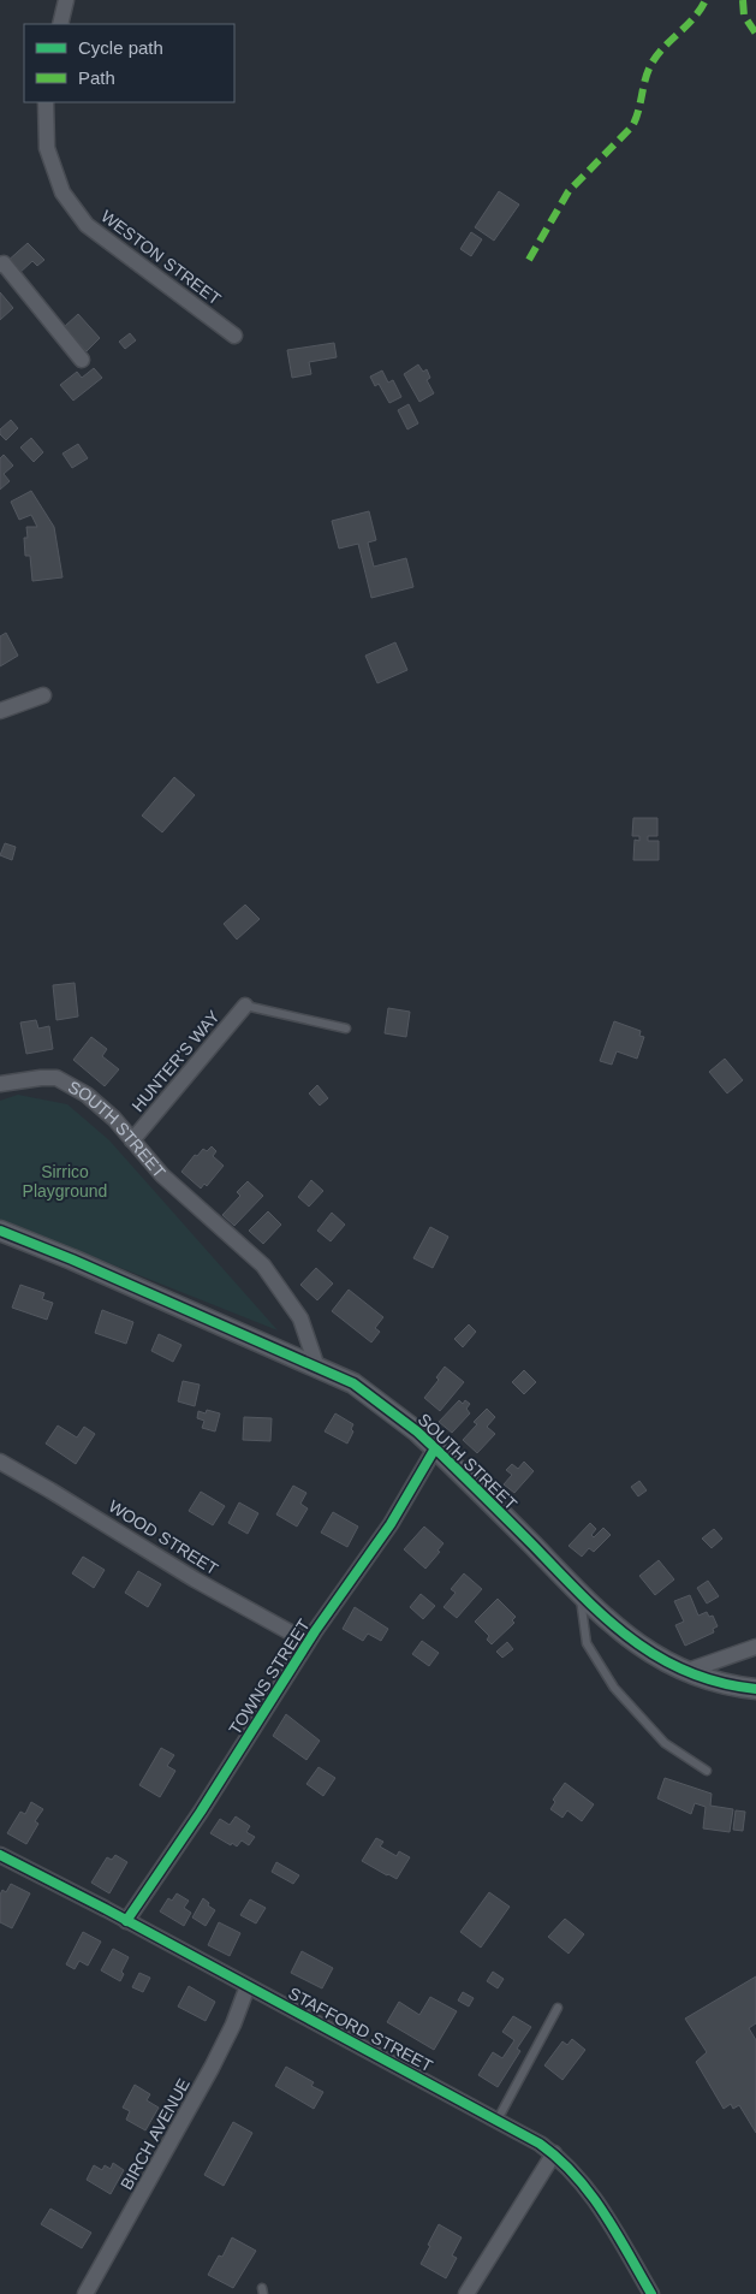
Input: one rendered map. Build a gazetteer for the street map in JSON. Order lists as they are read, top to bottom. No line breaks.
{"streets":{"street":["WESTON STREET","HUNTER'S WAY","SOUTH STREET","WOOD STREET","TOWNS STREET","STAFFORD STREET","BIRCH AVENUE"]},"crossings":[["HUNTER'S WAY","SOUTH STREET"],["SOUTH STREET","TOWNS STREET"],["WOOD STREET","TOWNS STREET"],["TOWNS STREET","STAFFORD STREET"],["STAFFORD STREET","BIRCH AVENUE"]],"parks":["Sirrico Playground"],"legend":["Cycle path","Path"]}
